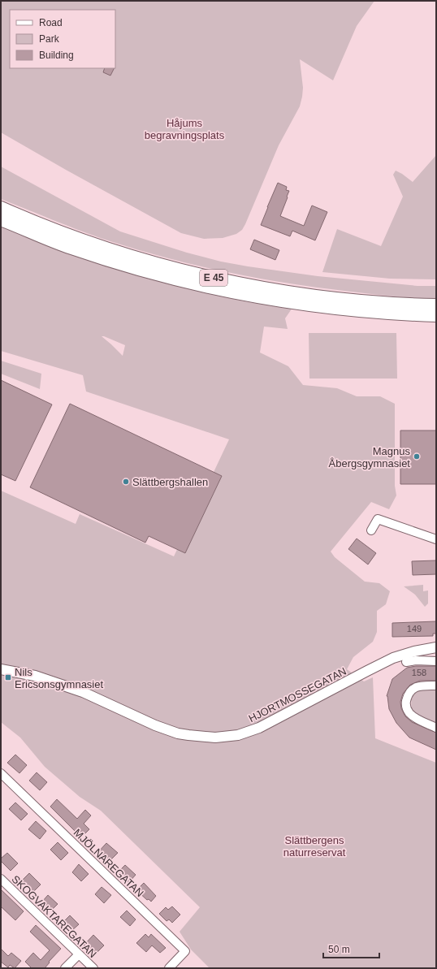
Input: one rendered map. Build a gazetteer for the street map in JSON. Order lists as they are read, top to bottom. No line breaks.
{"streets":{"highway":["E 45"],"street":["HJORTMOSSEGATAN","MJÖLNAREGATAN","SKOGVAKTAREGATAN"]},"parks":["Håjums begravningsplats","Slättbergens naturreservat"],"places":{"other":["Magnus Åbergsgymnasiet","Slättbergshallen"],"transit":["Nils Ericsonsgymnasiet"]},"house_numbers":["149","158"],"legend":["Road","Park","Building"],"scale_bar":"50 m"}
